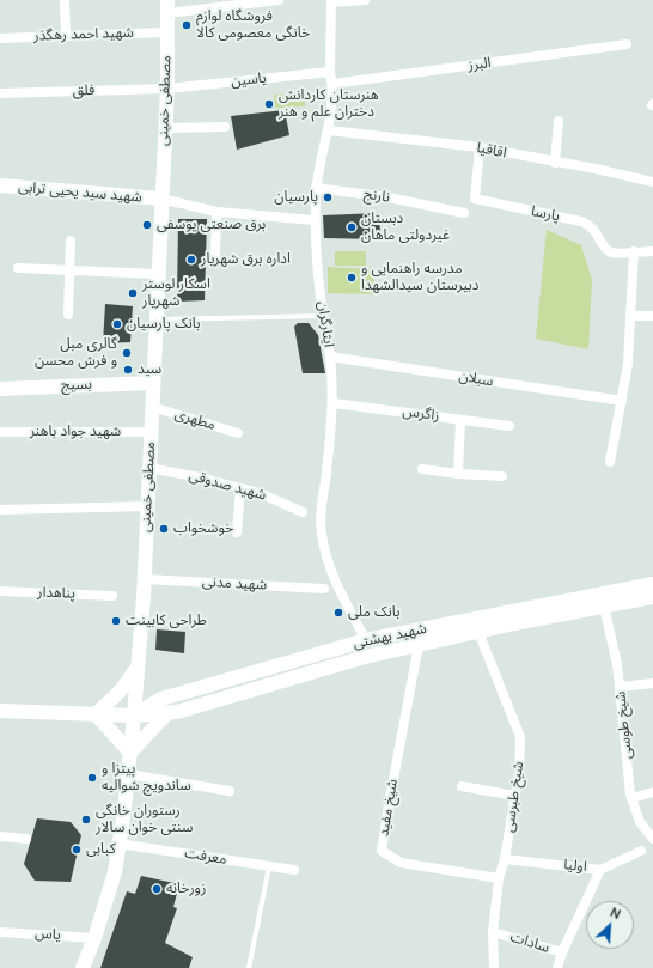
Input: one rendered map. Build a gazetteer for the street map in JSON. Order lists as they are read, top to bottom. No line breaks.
{"streets":{"main road":["مصطفی خمینی","شهید سید یحیی ترابی","بسیج","شهید بهشتی"],"street":["شهید احمد رهگذر","البرز","یاسین","فلق","اقاقیا","نارنج","پارسا","ایثارگران","سبلان","زاگرس","مطهری","شهید جواد باهنر","شهید صدوقی","شهید مدنی","پناهدار","شیخ طوسی","شیخ طبرسی","شیخ مفید","معرفت","اولیا","یاس","سادات"]},"crossings":[["شهید احمد رهگذر","مصطفی خمینی"],["البرز","ایثارگران"],["یاسین","فلق"],["یاسین","مصطفی خمینی"],["یاسین","ایثارگران"],["فلق","مصطفی خمینی"],["مصطفی خمینی","شهید سید یحیی ترابی"],["مصطفی خمینی","بسیج"],["مصطفی خمینی","مطهری"],["مصطفی خمینی","شهید جواد باهنر"],["مصطفی خمینی","شهید صدوقی"],["مصطفی خمینی","شهید مدنی"],["مصطفی خمینی","شهید بهشتی"],["مصطفی خمینی","معرفت"],["مصطفی خمینی","یاس"],["اقاقیا","پارسا"],["اقاقیا","ایثارگران"],["نارنج","ایثارگران"],["ایثارگران","سبلان"],["ایثارگران","زاگرس"],["ایثارگران","شهید بهشتی"],["شهید بهشتی","شیخ طوسی"],["شهید بهشتی","شیخ طبرسی"],["شهید بهشتی","شیخ مفید"],["شیخ طبرسی","شیخ مفید"],["شیخ طبرسی","اولیا"],["شیخ طبرسی","سادات"],["اولیا","سادات"]],"places":["فروشگاه لوازم خانگی معصومی کالا","هنرستان کاردانش دختران علم و هنر","پارسیان","برق صنعتی یوسفی","دبستان غیردولتی ماهان","اداره برق شهریار","مدرسه راهنمایی و دبیرستان سیدالشهدا","اسکار لوستر شهریار","بانک پارسیان","گالری مبل و فرش محسن","سید","خوشخواب","بانک ملی","طراحی کابینت","پیتزا و ساندویچ شوالیه","رستوران خانگی سنتی خوان سالار","کبابی","زورخانه"],"north":"top right"}
